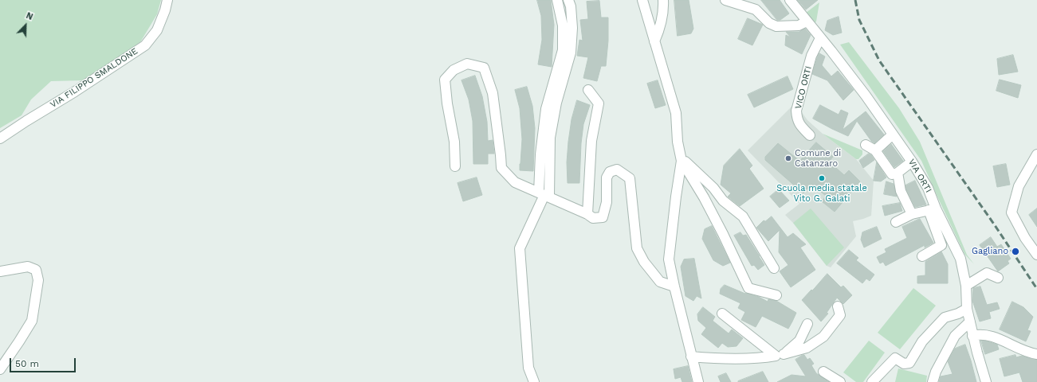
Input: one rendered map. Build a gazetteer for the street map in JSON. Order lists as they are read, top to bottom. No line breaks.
{"streets":{"street":["VIA FILIPPO SMALDONE","VICO ORTI","VIA ORTI"]},"crossings":[["VICO ORTI","VIA ORTI"]],"places":["Comune di Catanzaro","Scuola media statale Vito G. Galati","Gagliano"],"scale_bar":"50 m","north":"top right"}
